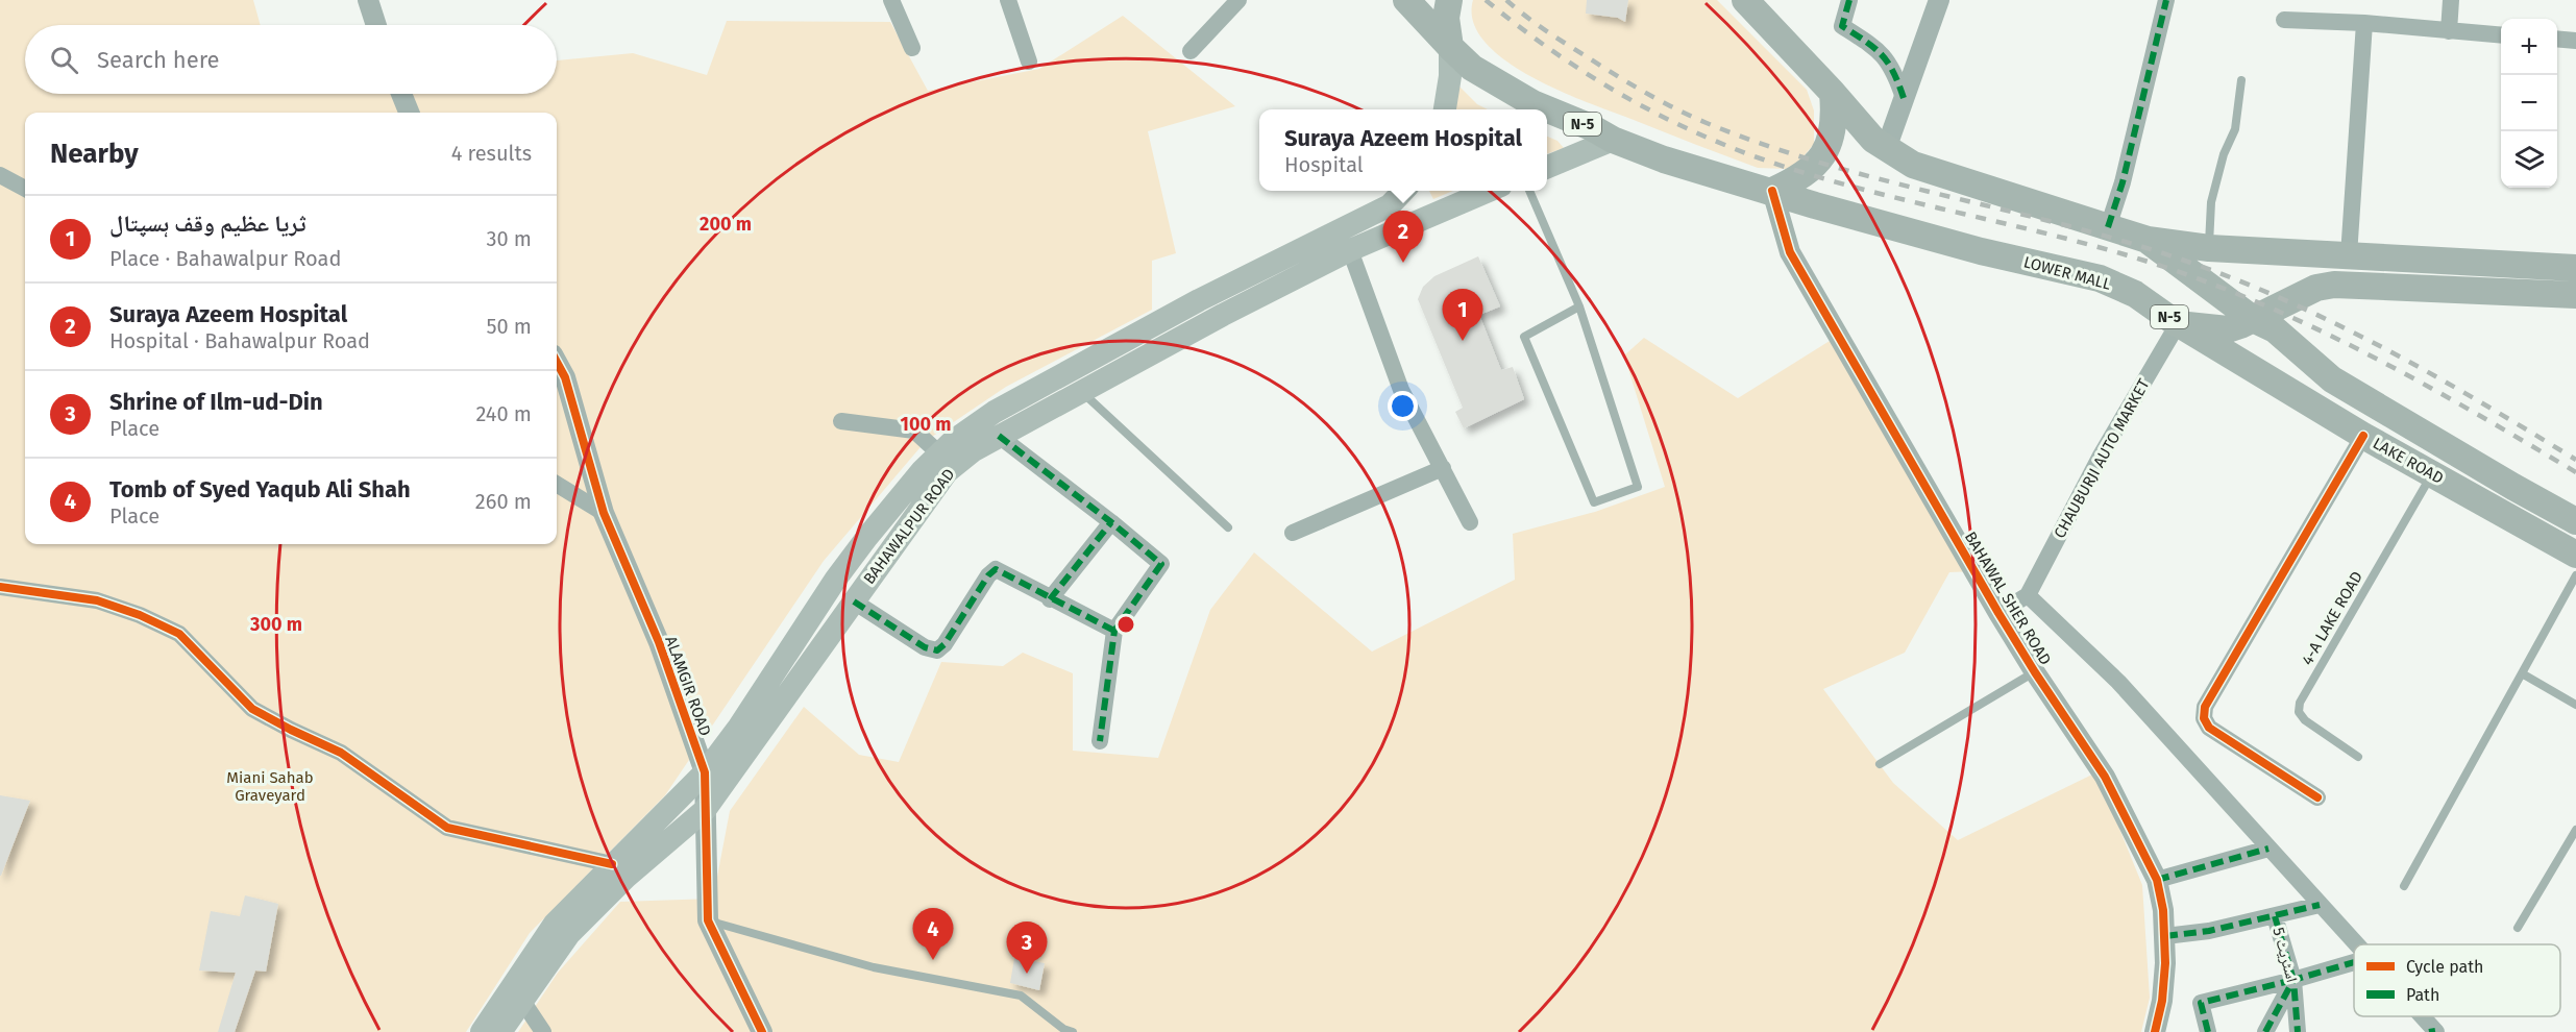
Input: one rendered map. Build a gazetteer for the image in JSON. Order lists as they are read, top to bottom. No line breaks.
{"streets":{"main road":["N-5","LOWER MALL","LAKE ROAD","BAHAWALPUR ROAD"],"street":["CHAUBURJI AUTO MARKET","BAHAWAL SHER ROAD","ALAMGIR ROAD","اسٹریٹ 5"],"lane":["4-A LAKE ROAD"]},"crossings":[["N-5","LOWER MALL"],["N-5","BAHAWAL SHER ROAD"],["LOWER MALL","CHAUBURJI AUTO MARKET"],["LOWER MALL","LAKE ROAD"],["LOWER MALL","BAHAWAL SHER ROAD"],["CHAUBURJI AUTO MARKET","LAKE ROAD"],["LAKE ROAD","4-A LAKE ROAD"],["BAHAWALPUR ROAD","ALAMGIR ROAD"]],"parks":["Miani Sahab Graveyard"],"legend":["Cycle path","Path"],"page":{"map_buttons":["+","−"],"search":"Search here","popup":["Suraya Azeem Hospital","Hospital"],"heading":["Nearby","4 results"],"list":[{"mark":"1","name":"ثریا عظیم وقف ہسپتال","note":"Place · Bahawalpur Road","value":"30 m"},{"mark":"2","name":"Suraya Azeem Hospital","note":"Hospital · Bahawalpur Road","value":"50 m"},{"mark":"3","name":"Shrine of Ilm-ud-Din","note":"Place","value":"240 m"},{"mark":"4","name":"Tomb of Syed Yaqub Ali Shah","note":"Place","value":"260 m"}],"pins":["2","1","4","3"]},"rings":["200 m","100 m","300 m"]}
